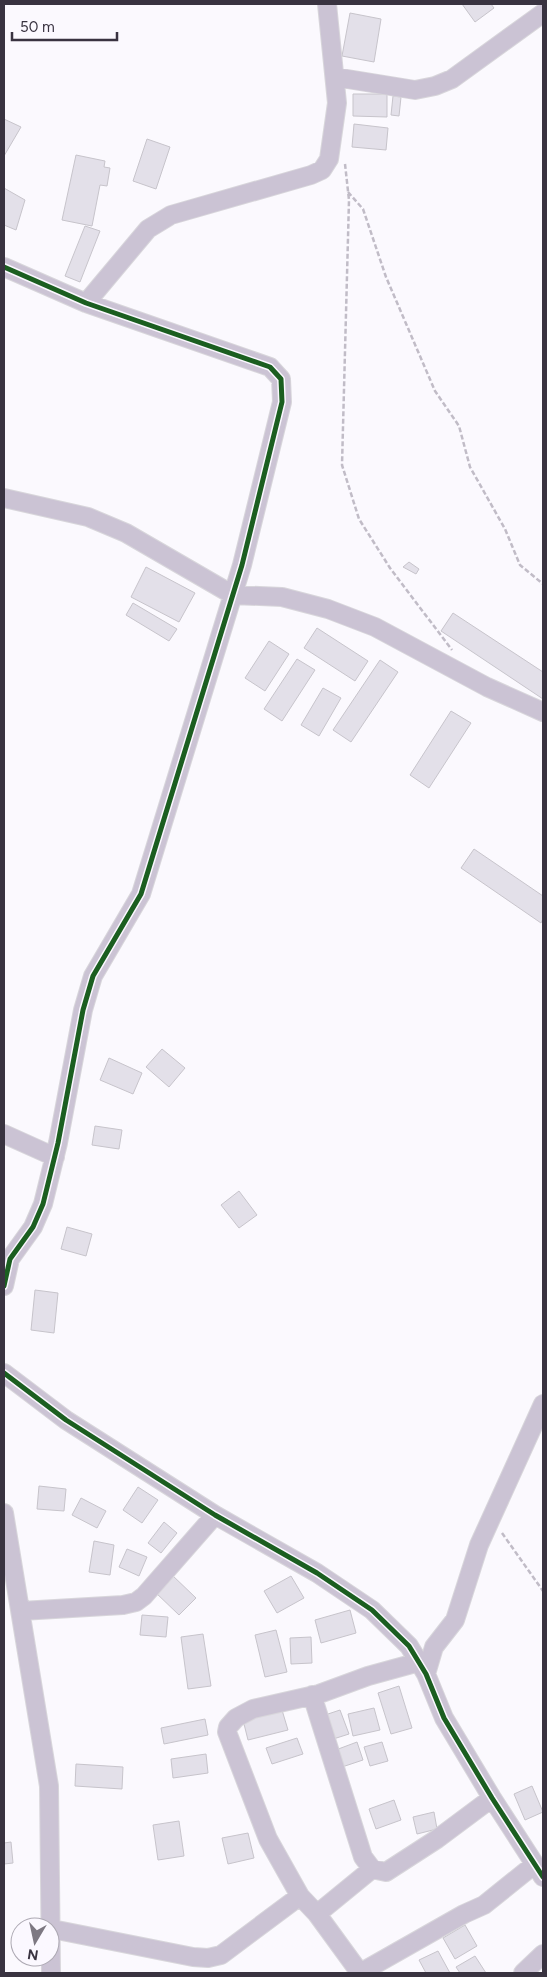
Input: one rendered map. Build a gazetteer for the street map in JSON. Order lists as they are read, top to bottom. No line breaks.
{"scale_bar":"50 m","north":"bottom"}
